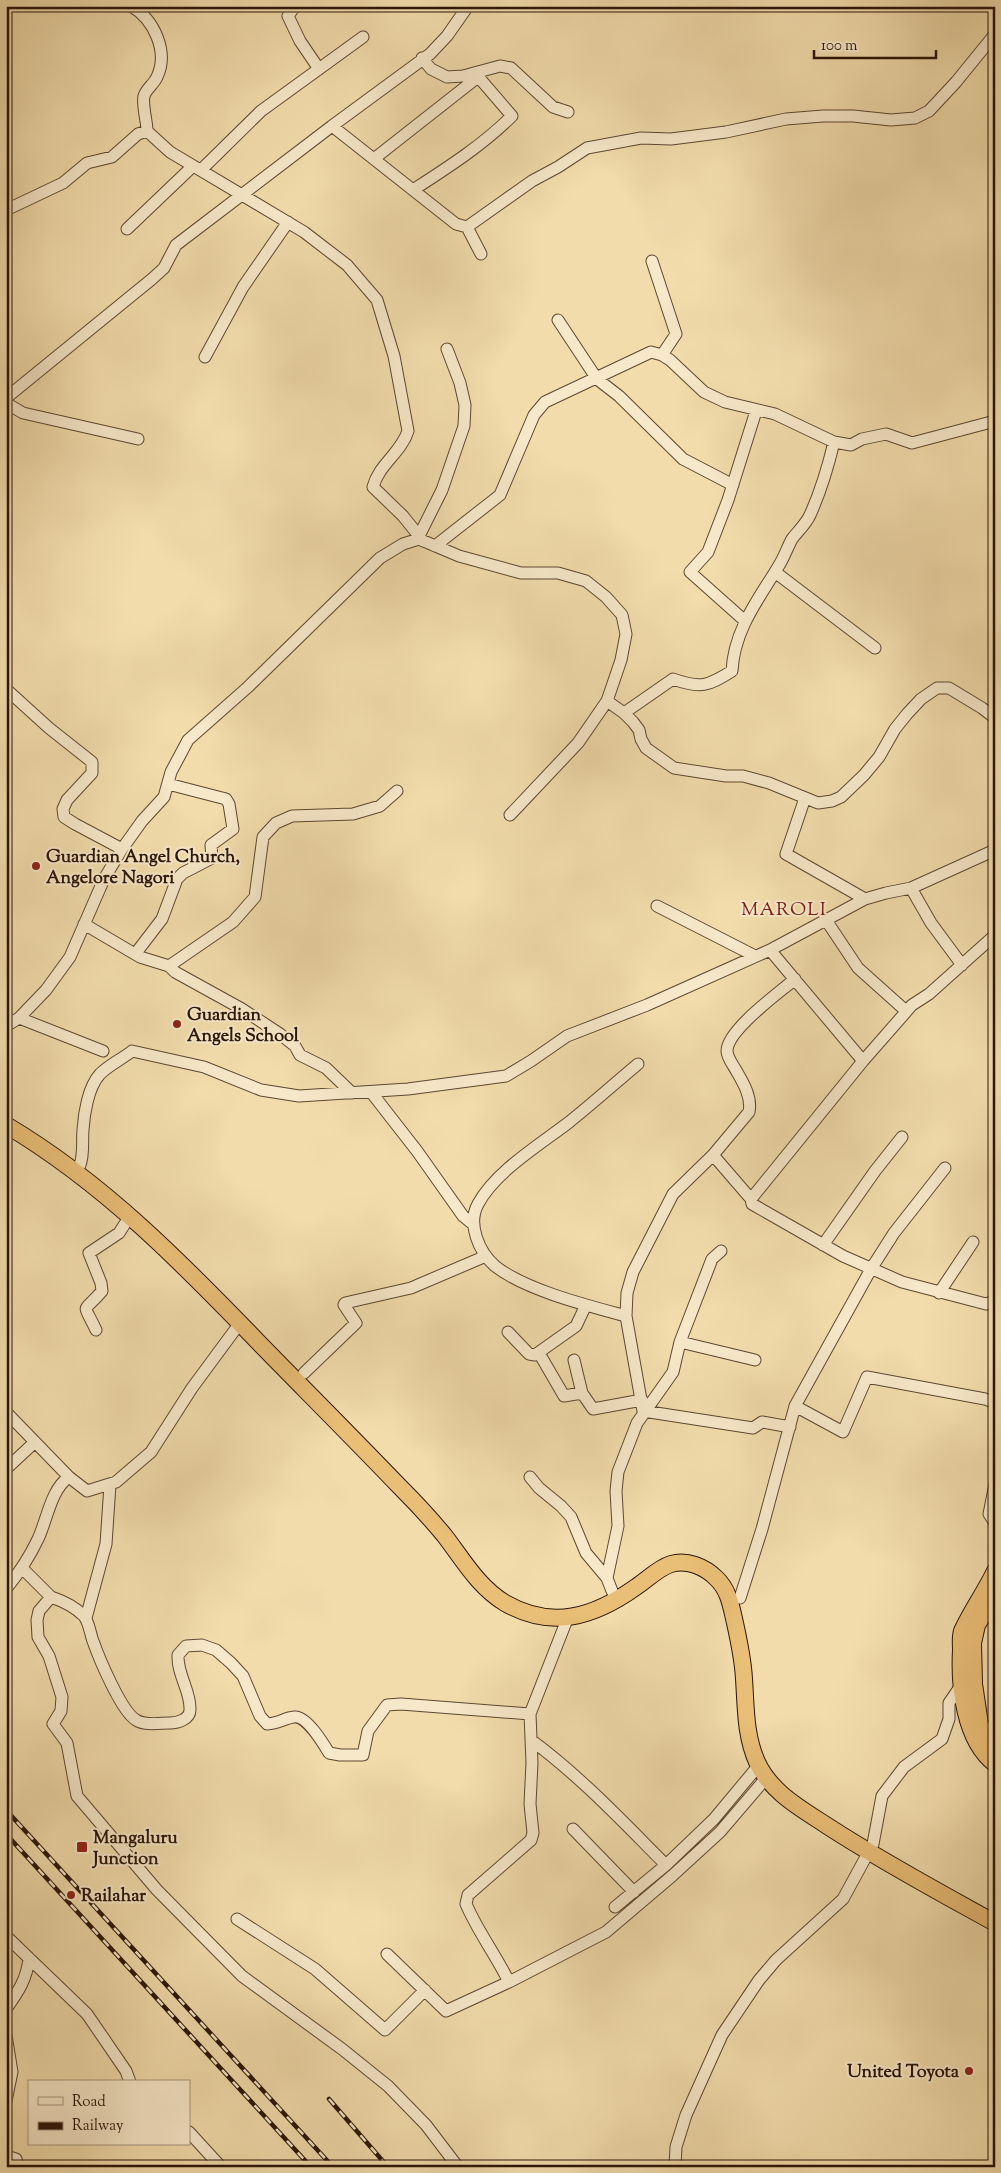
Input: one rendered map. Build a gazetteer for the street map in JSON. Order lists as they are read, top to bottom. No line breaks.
{"districts":["MAROLI"],"places":{"other":["Guardian Angel Church, Angelore Nagori","Guardian Angels School","Railahar","United Toyota"],"transit":["Mangaluru Junction"]},"legend":["Road","Railway"],"scale_bar":"100 m"}
